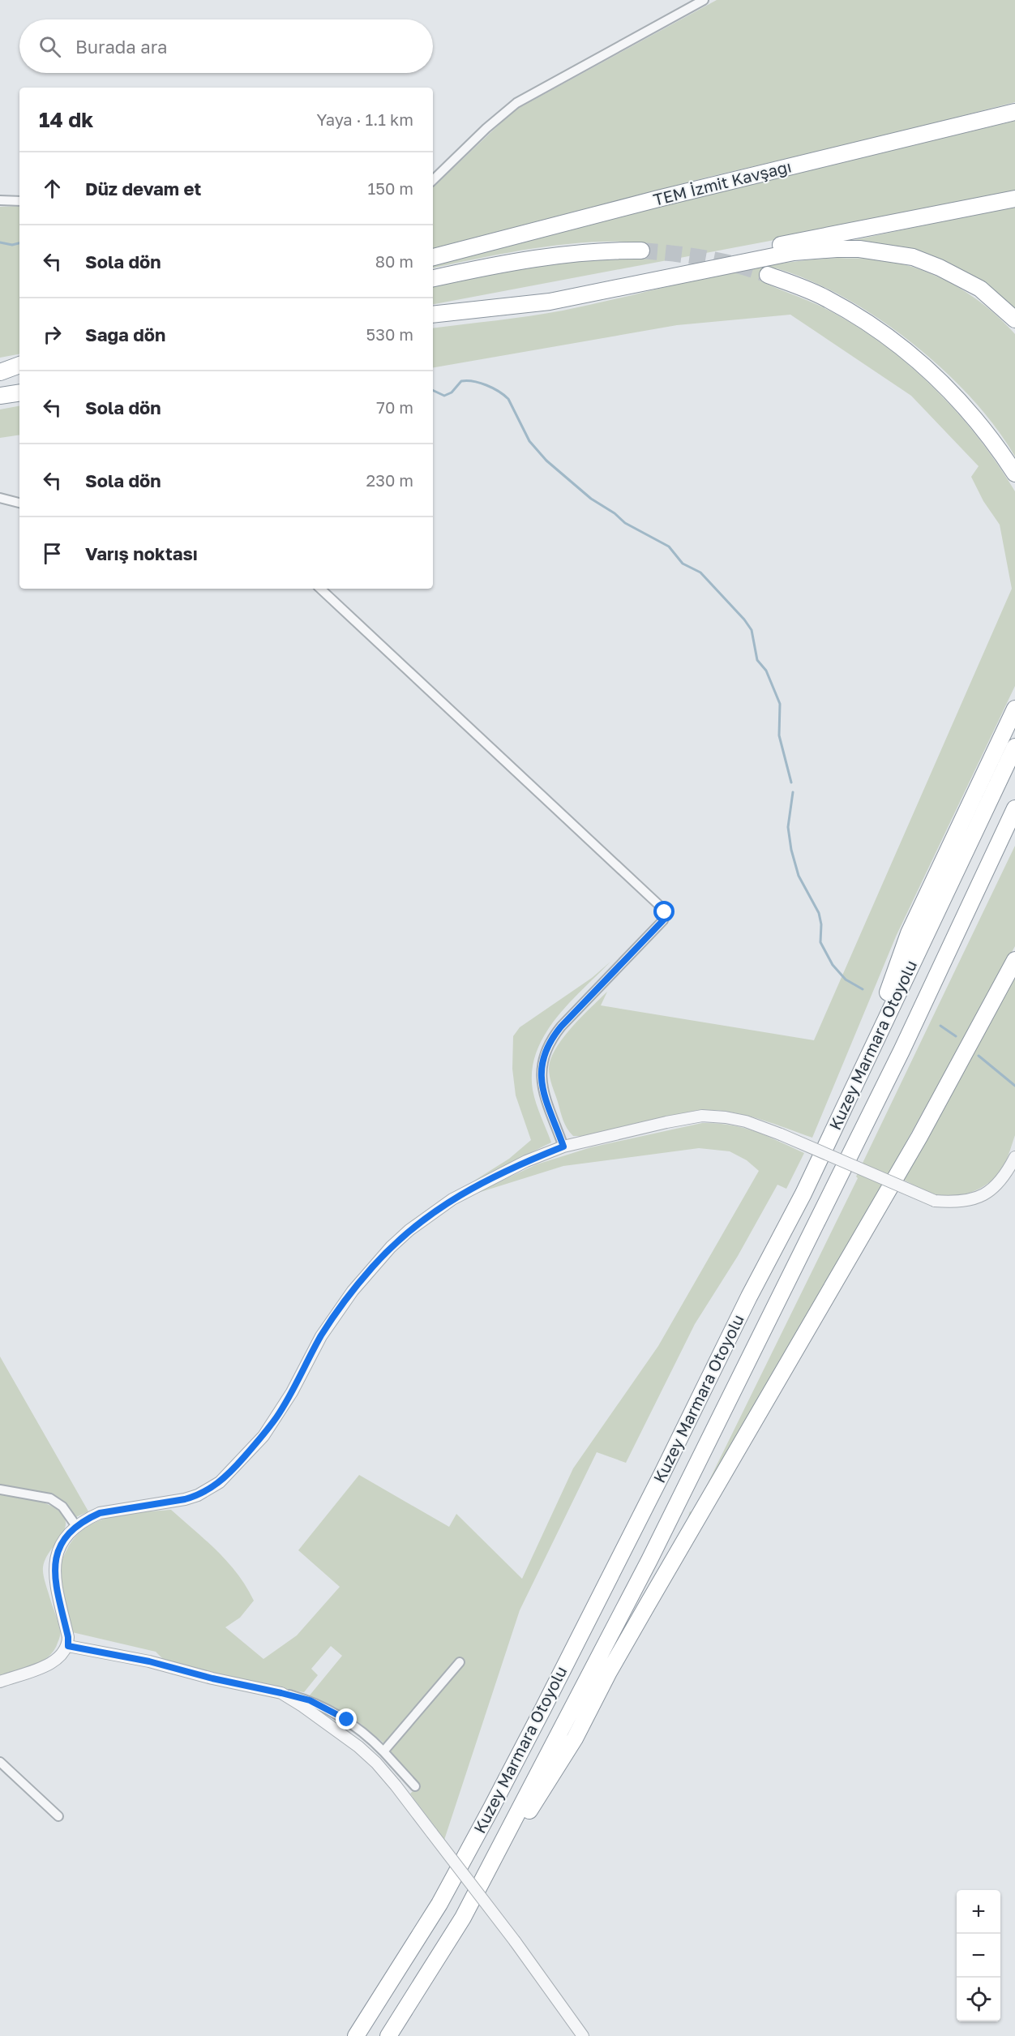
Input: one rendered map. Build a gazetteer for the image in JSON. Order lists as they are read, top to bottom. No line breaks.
{"streets":{"highway":["TEM İzmit Kavşağı","Kuzey Marmara Otoyolu"]},"page":{"search":"Burada ara","heading":["14 dk","Yaya · 1.1 km"],"list":[["Düz devam et","150 m"],["Sola dön","80 m"],["Sağa dön","530 m"],["Sola dön","70 m"],["Sola dön","230 m"],"Varış noktası"],"map_buttons":["+","−"]}}
